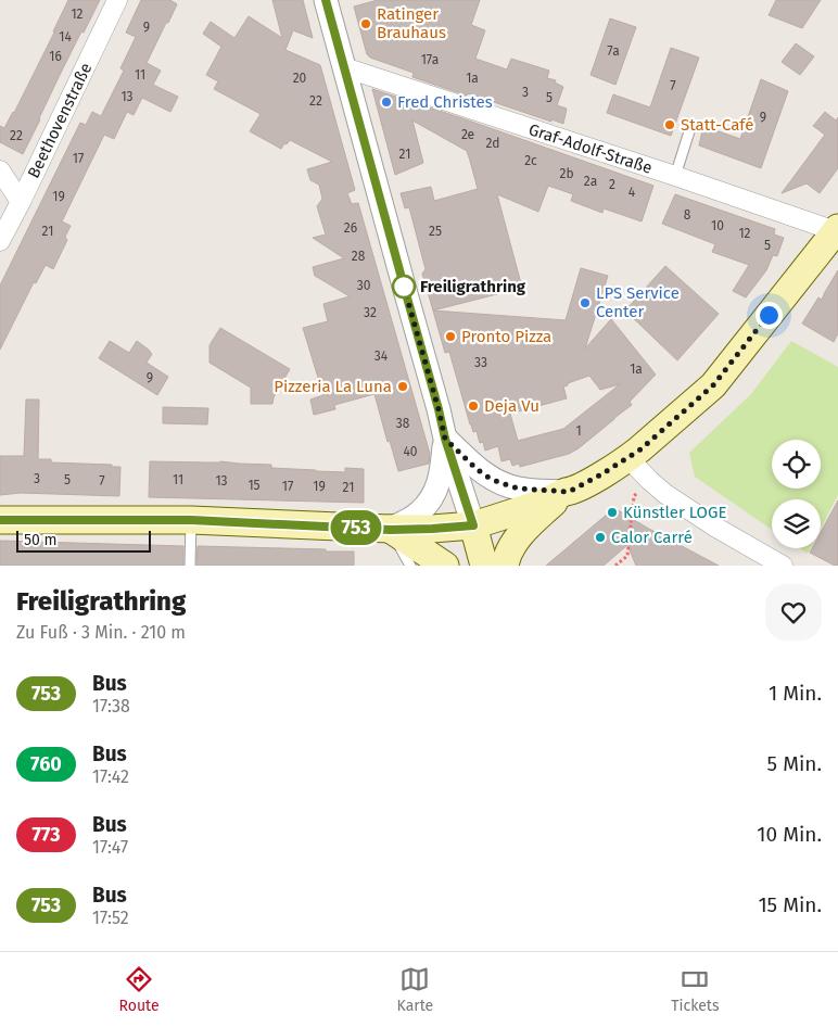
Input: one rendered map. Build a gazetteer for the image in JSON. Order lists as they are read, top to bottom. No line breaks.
{"streets":{"street":["Beethovenstraße","Graf-Adolf-Straße"]},"places":["Ratinger Brauhaus","Fred Christes","Statt-Café","Freiligrathring","LPS Service Center","Pronto Pizza","Pizzeria La Luna","Deja Vu","Künstler LOGE","Calor Carré"],"lines":["bus line 753"],"house_numbers":["12","9","14","7a","16","17a","11","20","1a","7","3","13","5","22","9","2e","22","2d","21","17","2c","2b","2a","2","4","19","8","10","26","21","25","12","5","28","30","32","34","33","1a","9","38","1","40","3","5","11","7","13","15","17","19","21"],"scale_bar":"50 m","page":{"on_map":"753","scale":"50 m","heading":["Freiligrathring","Zu Fuß · 3 Min. · 210 m"],"list":[{"mark":"753","name":"Bus","note":"17:38","value":"1 Min."},{"mark":"760","name":"Bus","note":"17:42","value":"5 Min."},{"mark":"773","name":"Bus","note":"17:47","value":"10 Min."},{"mark":"753","name":"Bus","note":"17:52","value":"15 Min."}],"tabs":["Route","Karte","Tickets"]}}
